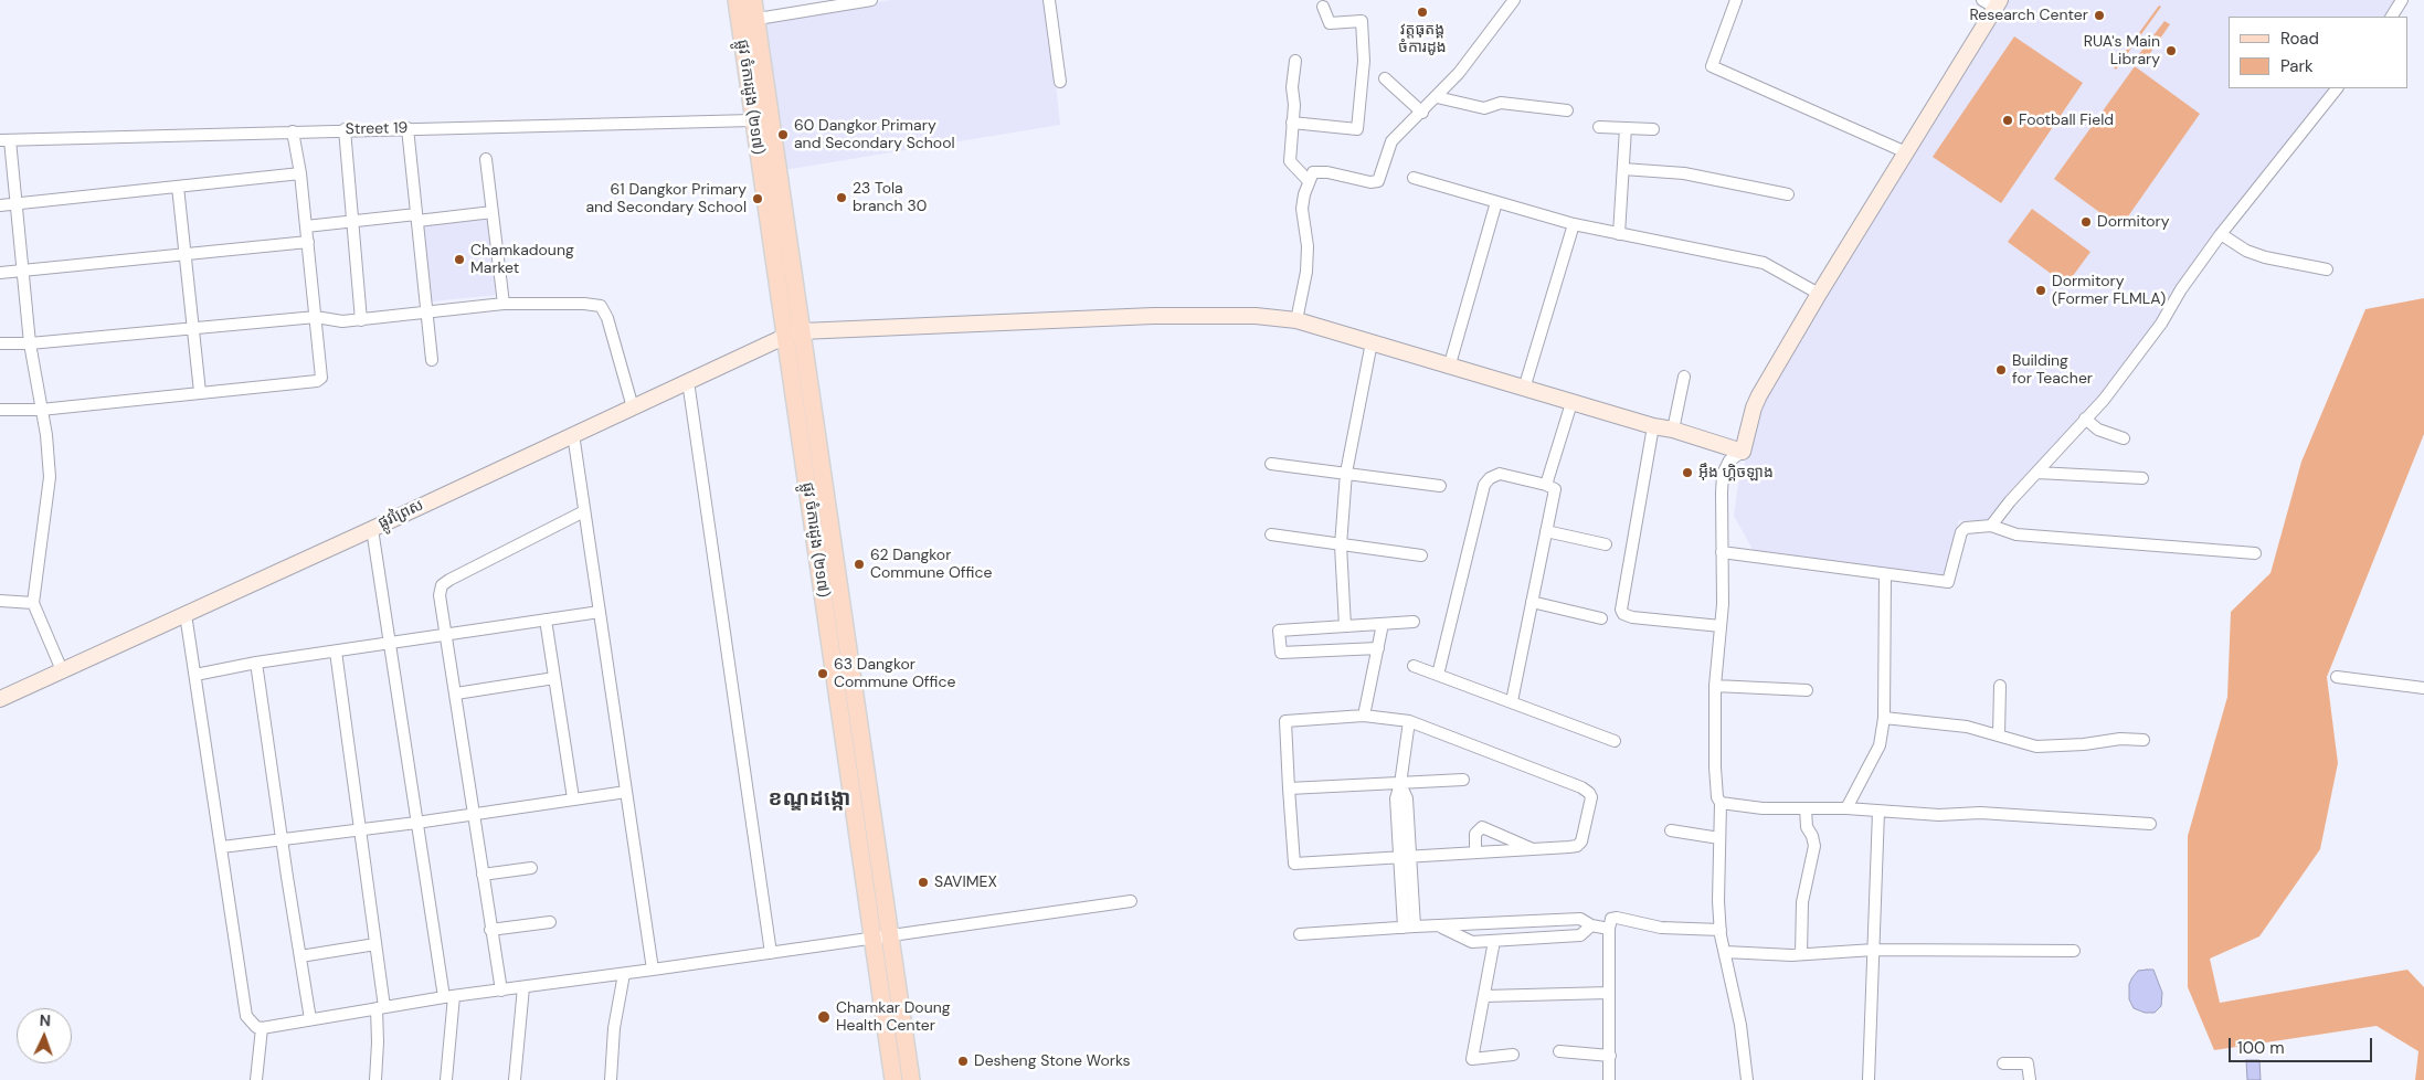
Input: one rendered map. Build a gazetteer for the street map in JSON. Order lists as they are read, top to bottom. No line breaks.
{"streets":{"main road":["ផ្លូវ ចំការដូង (២១៧)"],"street":["Street 19","ផ្លូវព្រៃស"]},"crossings":[["ផ្លូវ ចំការដូង (២១៧)","Street 19"],["ផ្លូវ ចំការដូង (២១៧)","ផ្លូវព្រៃស"]],"districts":["ខណ្ឌដង្កោ"],"places":["វត្តធុតង្គ ចំការដូង","Research Center","RUA's Main Library","Football Field","60 Dangkor Primary and Secondary School","23 Tola branch 30","61 Dangkor Primary and Secondary School","Dormitory","Chamkadoung Market","Dormitory (Former FLMLA)","Building for Teacher","អ៊ឹង ហ្គិចឡាង","62 Dangkor Commune Office","63 Dangkor Commune Office","SAVIMEX","Chamkar Doung Health Center","Desheng Stone Works"],"legend":["Road","Park"],"scale_bar":"100 m","north":"top"}
